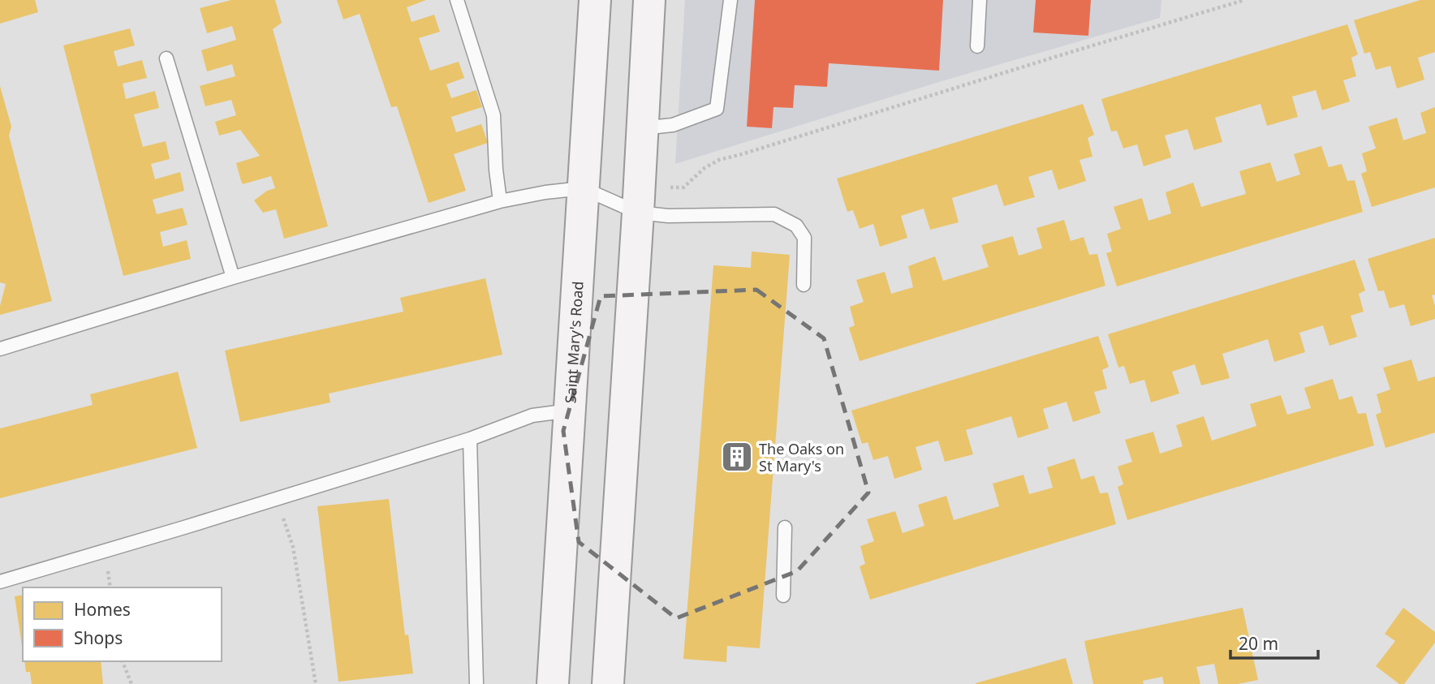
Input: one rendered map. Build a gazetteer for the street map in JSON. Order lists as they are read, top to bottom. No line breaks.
{"streets":{"main road":["Saint Mary's Road"]},"places":{"building":["The Oaks on St Mary's"]},"legend":["Homes","Shops"],"scale_bar":"20 m"}
